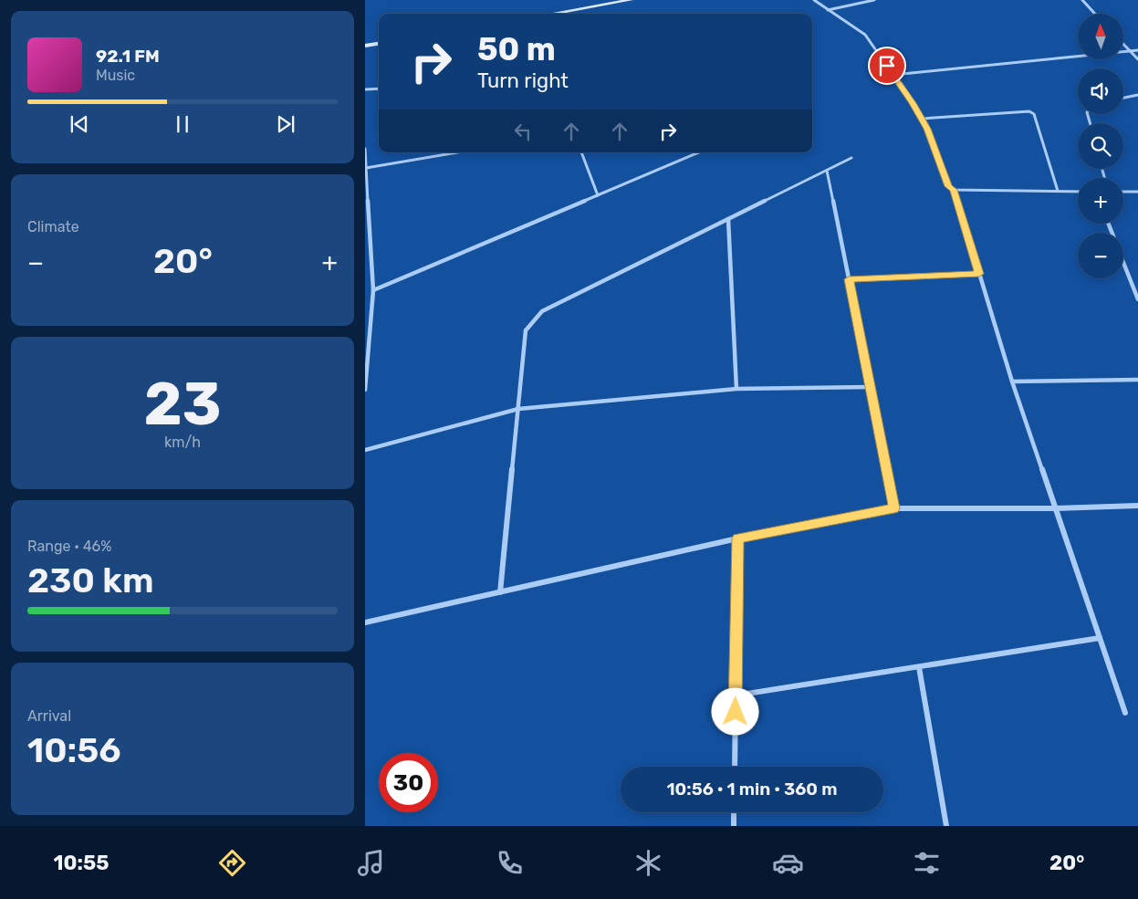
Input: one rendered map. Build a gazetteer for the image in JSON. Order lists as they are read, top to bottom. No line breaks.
{"north":"top","page":{"map_buttons":["+","−"],"turn":["50 m","Turn right"],"song":["92.1 FM","Music"],"tile":["Climate",["23","km/h"],["Range · 46%","230 km"],["Arrival","10:56"]],"heat":["−","20°","+"],"limit":"30","trip":"10:56 · 1 min · 360 m","tabs":["10:55","20°"]}}
